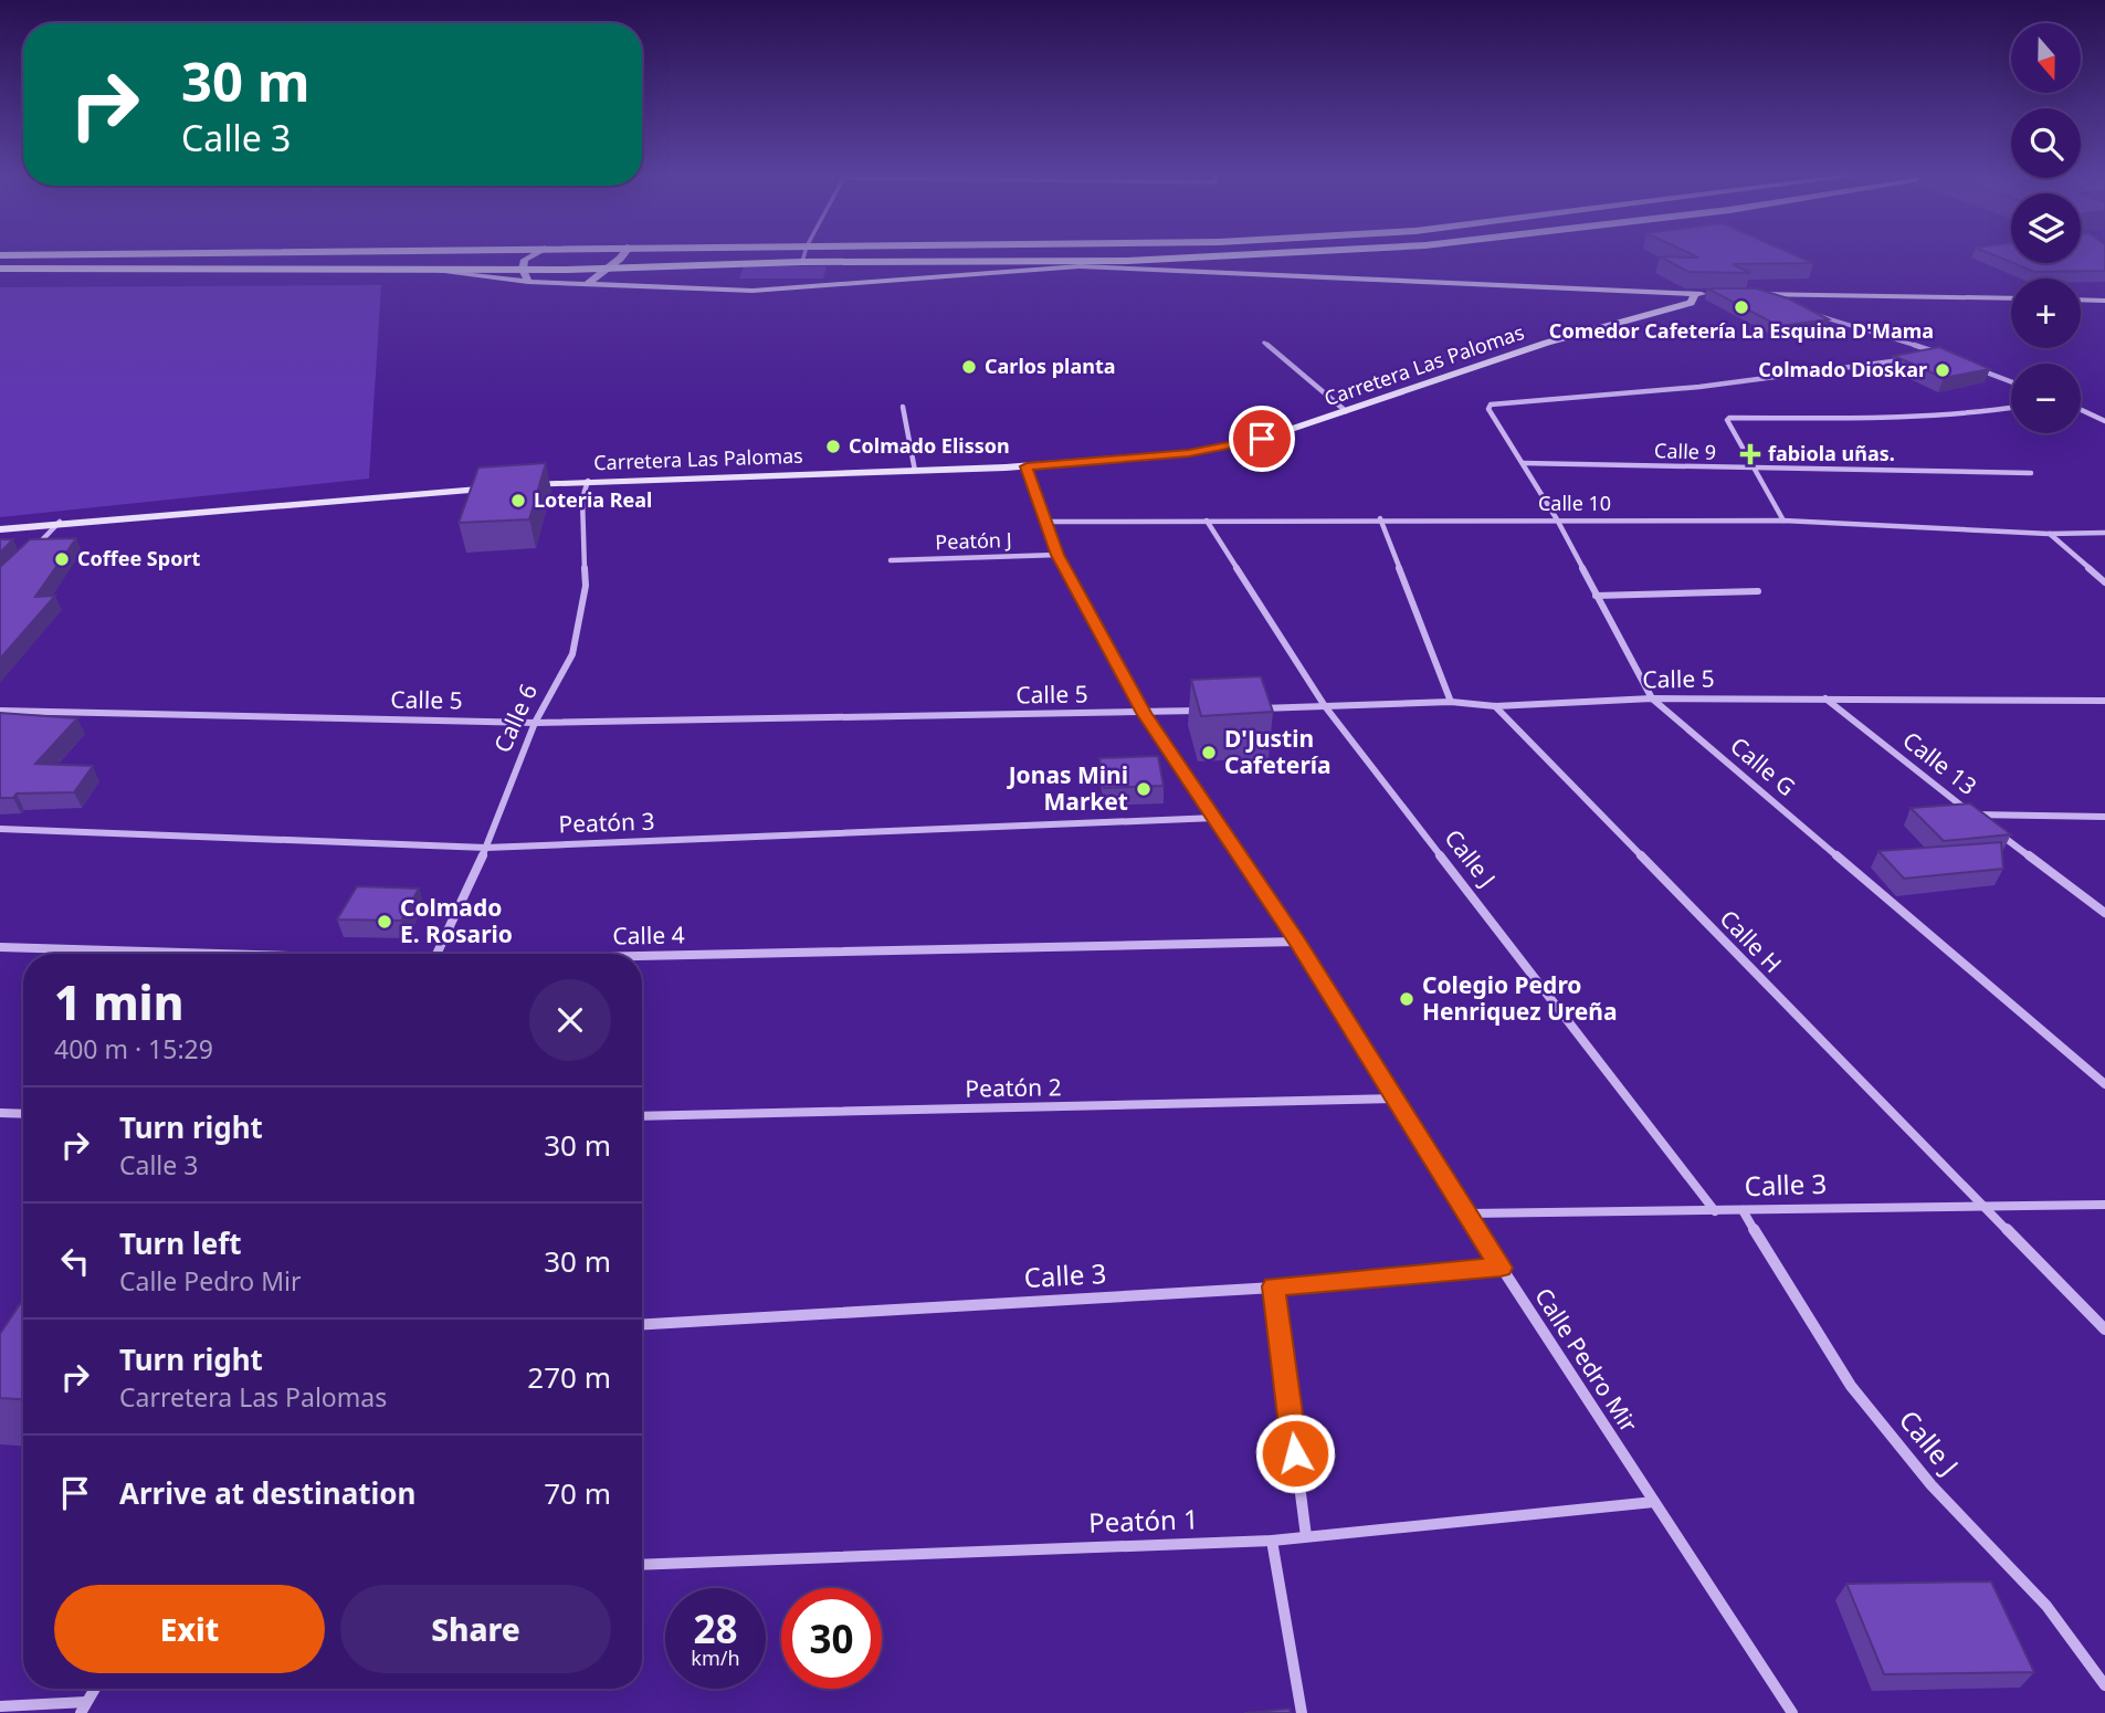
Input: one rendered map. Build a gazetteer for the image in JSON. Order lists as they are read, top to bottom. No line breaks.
{"streets":{"street":["Carretera Las Palomas","Calle 9","Calle 10","Peatón J","Calle 5","Calle 6","Calle 13","Calle G","Peatón 3","Calle J","Calle 4","Calle H","Peatón 2","Calle 3","Calle Pedro Mir","Peatón 1"]},"crossings":[["Carretera Las Palomas","Calle 6"],["Carretera Las Palomas","Calle Pedro Mir"],["Calle 9","Calle G"],["Calle 10","Calle G"],["Calle 10","Calle J"],["Calle 10","Calle Pedro Mir"],["Peatón J","Calle Pedro Mir"],["Calle 5","Calle 6"],["Calle 5","Calle 13"],["Calle 5","Calle G"],["Calle 5","Calle J"],["Calle 5","Calle H"],["Calle 5","Calle Pedro Mir"],["Calle 6","Peatón 3"],["Peatón 3","Calle Pedro Mir"],["Calle J","Calle 3"],["Calle 4","Calle Pedro Mir"],["Calle H","Calle 3"],["Peatón 2","Calle Pedro Mir"],["Calle 3","Calle Pedro Mir"],["Calle Pedro Mir","Peatón 1"]],"places":{"other":["Comedor Cafetería La Esquina D'Mama","Carlos planta","Colmado Dioskar","Colmado Elisson","Loteria Real","Coffee Sport","D'Justin Cafetería","Jonas Mini Market","Colmado E. Rosario","Colegio Pedro Henriquez Ureña"],"health":["fabiola uñas."]},"north":"bottom","page":{"map_buttons":["+","−"],"turn":["30 m","Calle 3"],"heading":["1 min","400 m · 15:29"],"list":[{"name":"Turn right","note":"Calle 3","value":"30 m"},{"name":"Turn left","note":"Calle Pedro Mir","value":"30 m"},{"name":"Turn right","note":"Carretera Las Palomas","value":"270 m"},{"name":"Arrive at destination","value":"70 m"}],"buttons":["Exit","Share"],"speed":"28 km/h","limit":"30"}}
